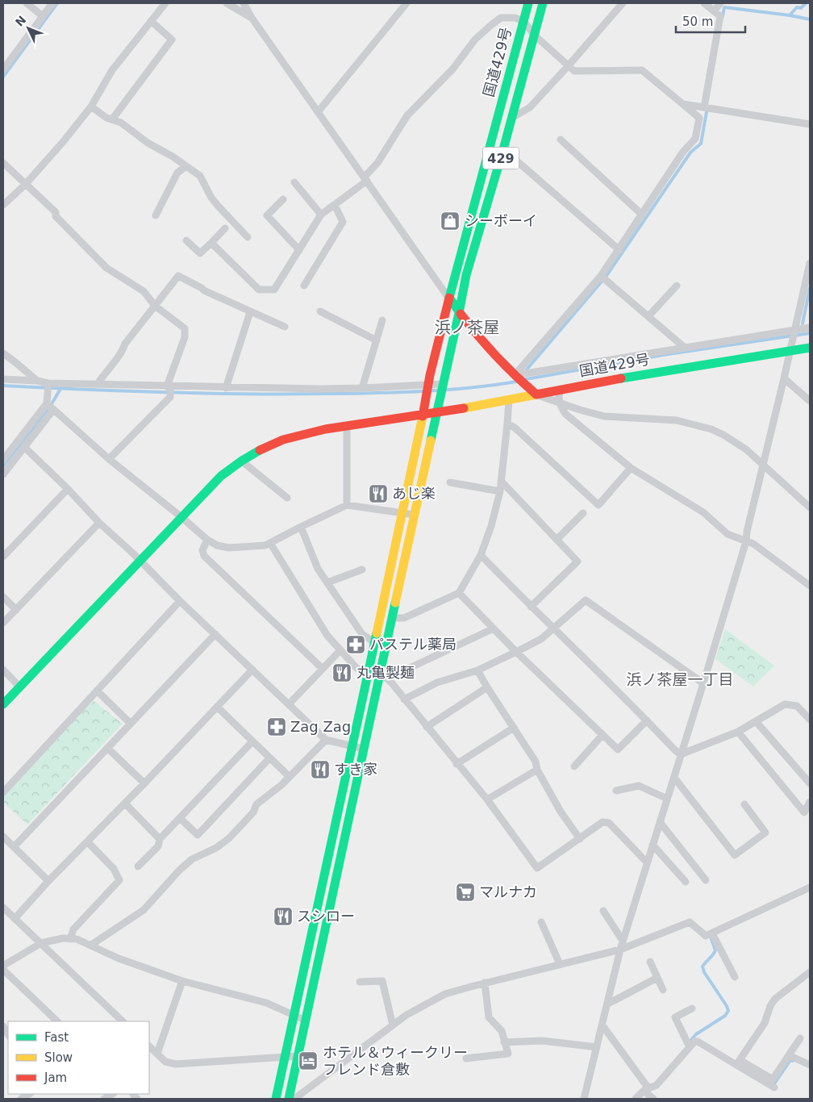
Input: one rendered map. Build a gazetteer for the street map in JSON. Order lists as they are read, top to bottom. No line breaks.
{"streets":{"main road":["国道429号","429"]},"districts":["浜ノ茶屋","浜ノ茶屋一丁目"],"places":{"shop":["シーボーイ"],"restaurant":["あじ楽","丸亀製麺","すき家","スシロー"],"pharmacy":["パステル薬局","Zag Zag"],"supermarket":["マルナカ"],"hotel":["ホテル＆ウィークリー フレンド倉敷"]},"legend":["Fast","Slow","Jam"],"scale_bar":"50 m","north":"top left"}
